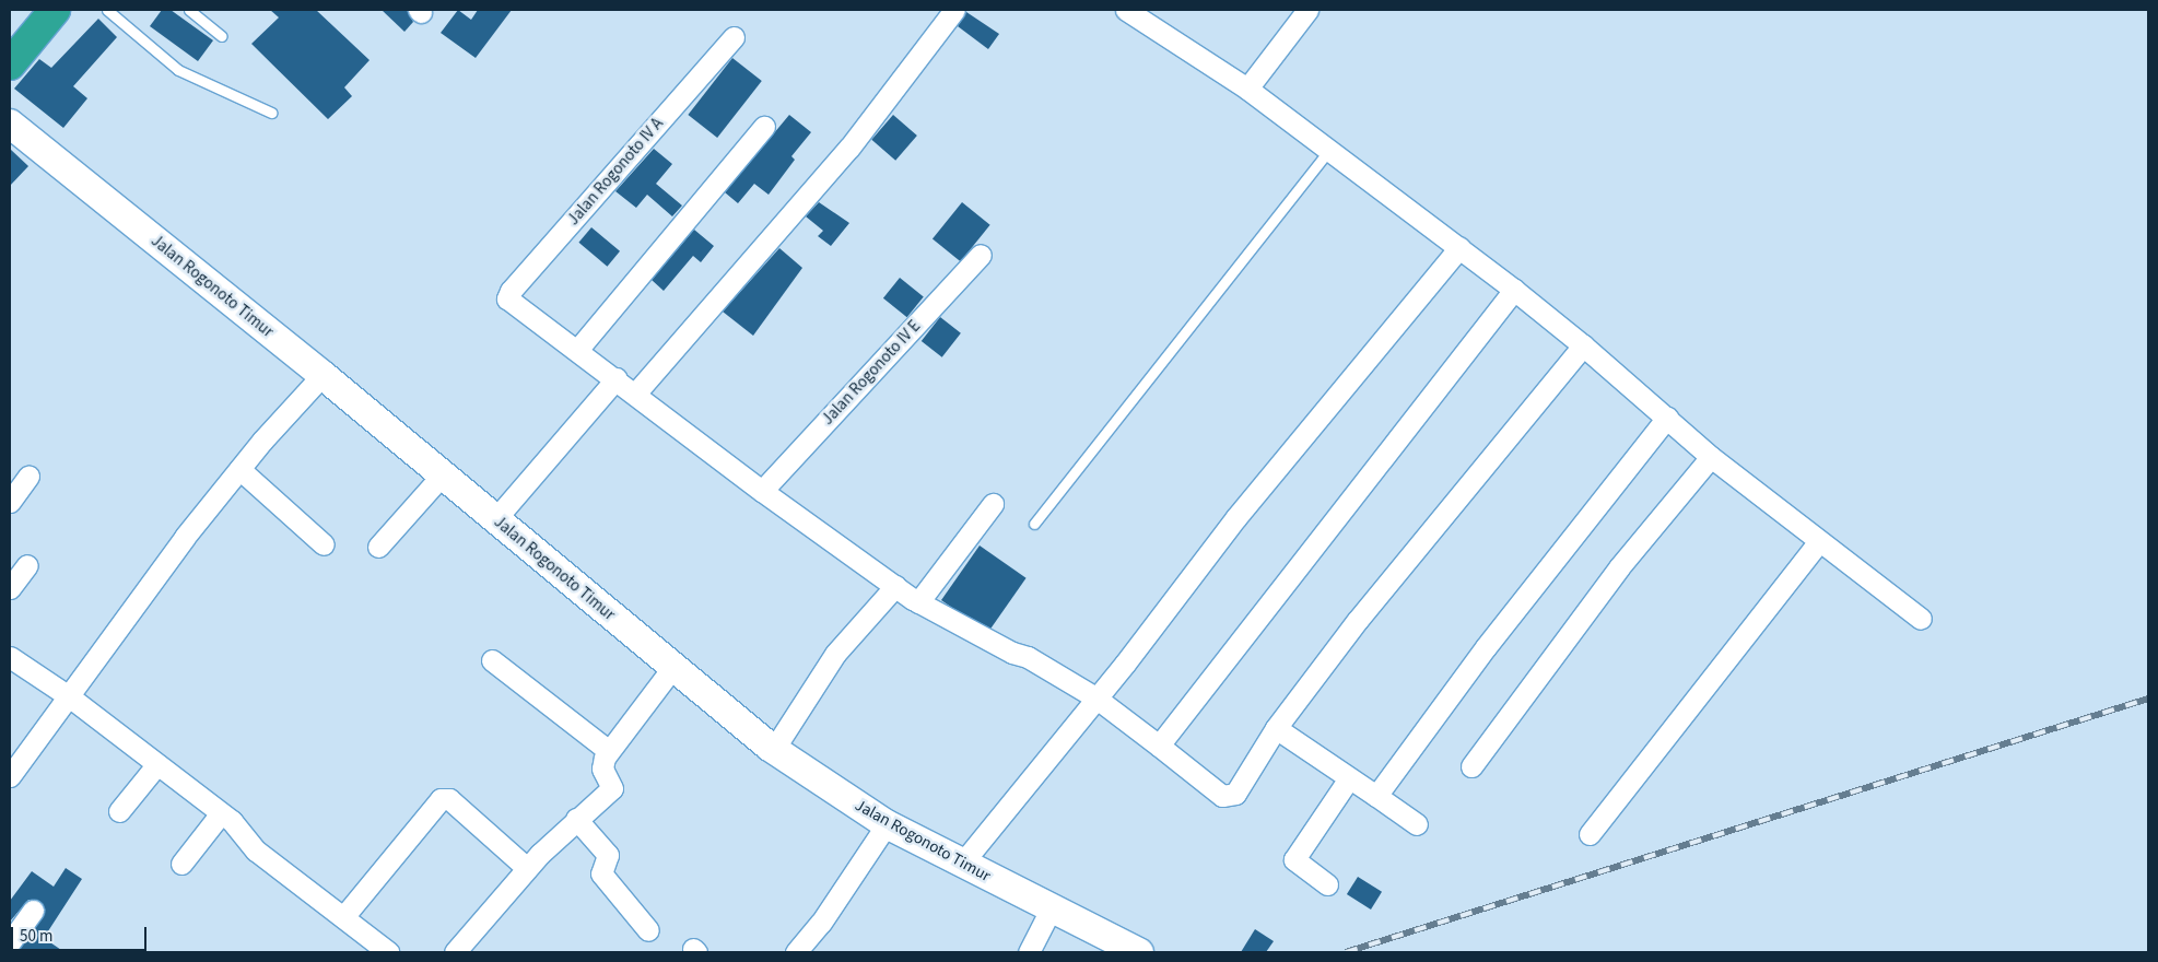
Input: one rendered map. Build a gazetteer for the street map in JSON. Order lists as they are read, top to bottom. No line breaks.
{"streets":{"main road":["Jalan Rogonoto Timur"],"street":["Jalan Rogonoto IV A","Jalan Rogonoto IV E"]},"scale_bar":"50 m"}
